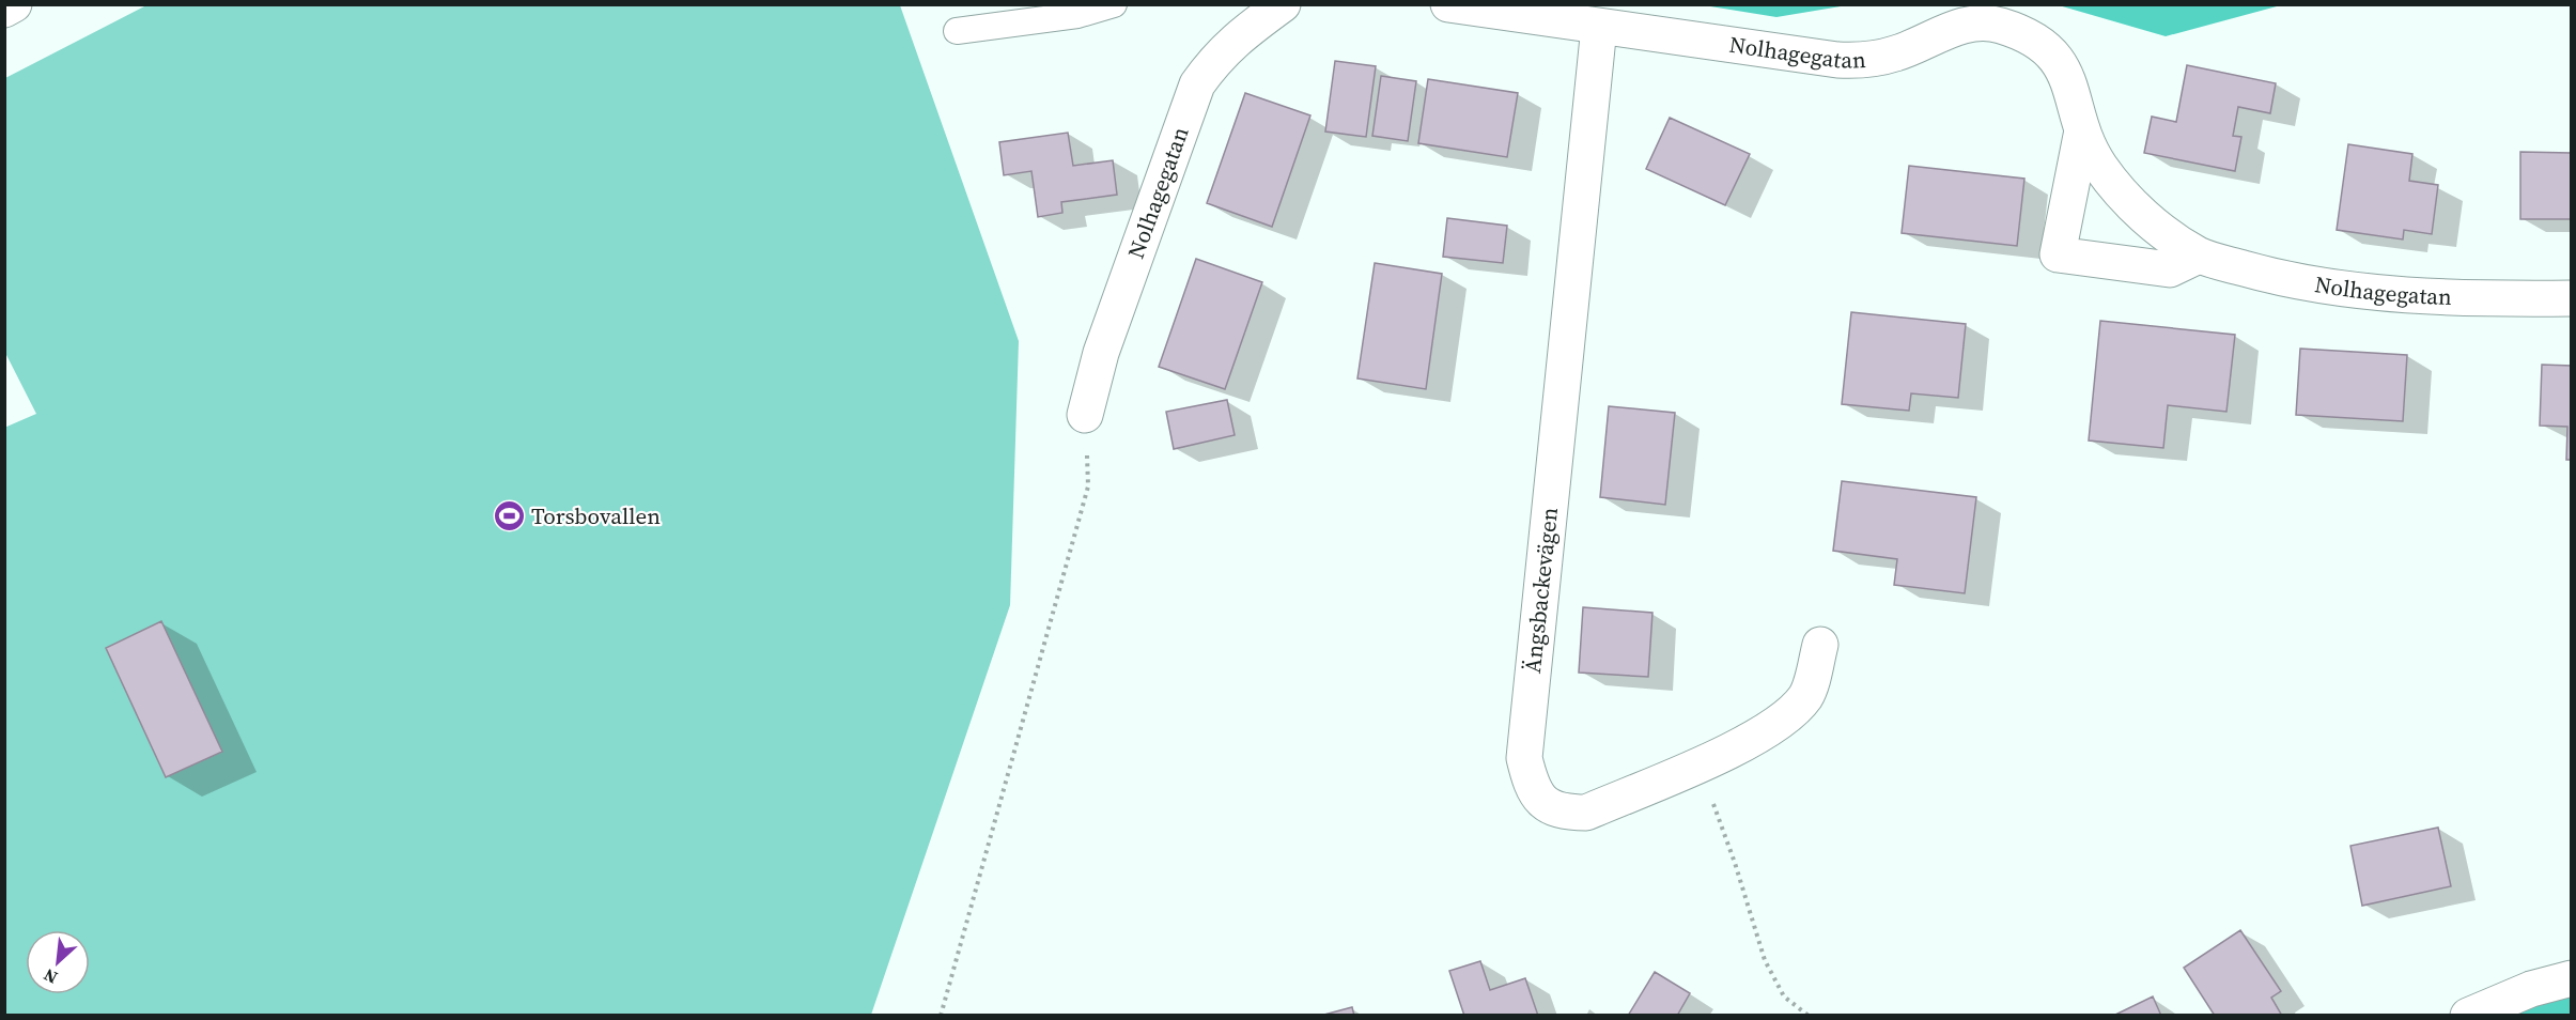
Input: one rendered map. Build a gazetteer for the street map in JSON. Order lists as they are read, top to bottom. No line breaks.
{"streets":{"street":["Nolhagegatan","Ängsbackevägen"]},"crossings":[["Nolhagegatan","Ängsbackevägen"]],"places":{"sports":["Torsbovallen"]},"north":"bottom left"}
